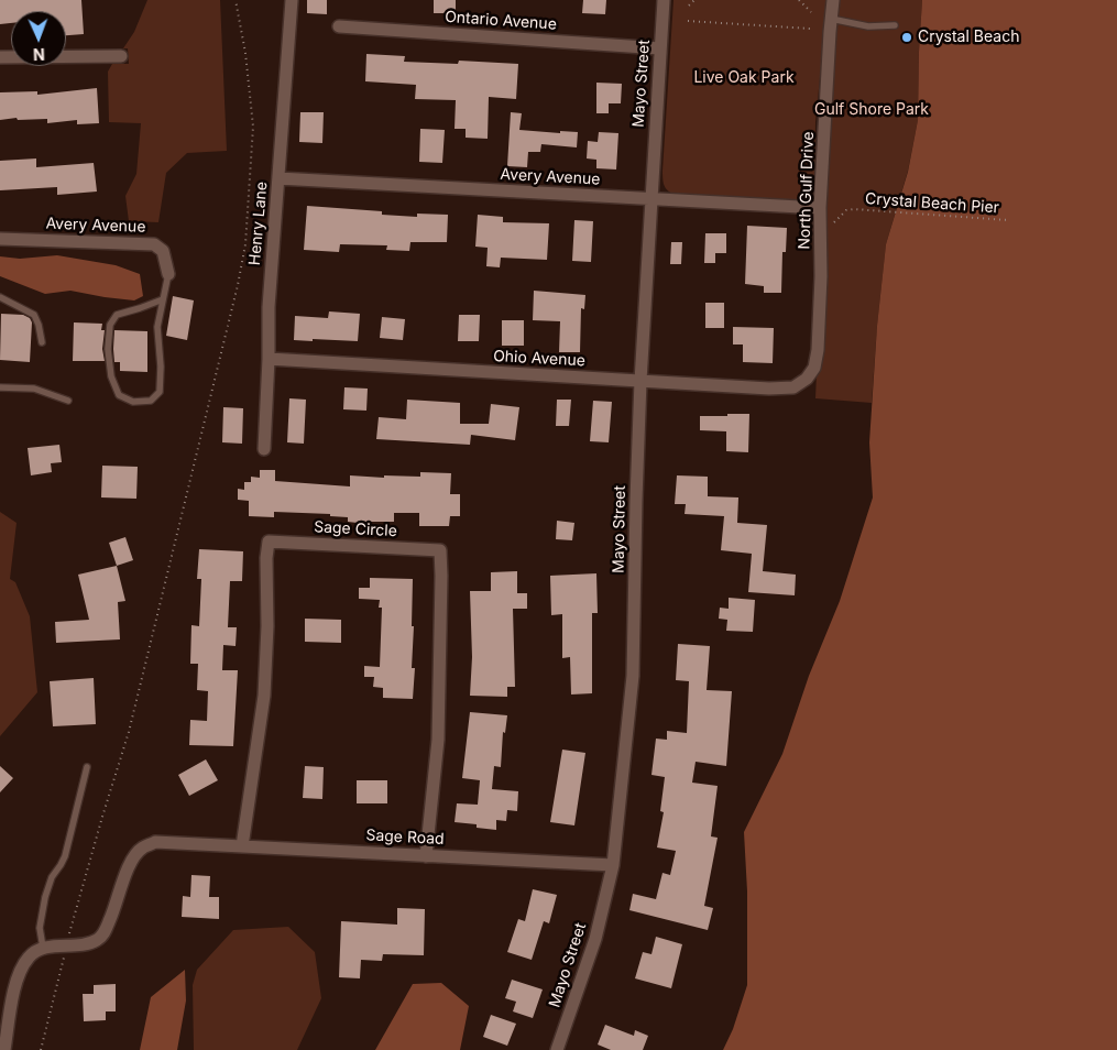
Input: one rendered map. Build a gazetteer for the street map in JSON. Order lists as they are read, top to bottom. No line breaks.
{"streets":{"street":["Ontario Avenue","Mayo Street","Avery Avenue","North Gulf Drive","Henry Lane","Ohio Avenue","Sage Circle","Sage Road"],"path":["Crystal Beach Pier"]},"crossings":[["Ontario Avenue","Mayo Street"],["Mayo Street","Avery Avenue"],["Mayo Street","Ohio Avenue"],["Mayo Street","Sage Road"],["Avery Avenue","North Gulf Drive"],["Avery Avenue","Henry Lane"],["North Gulf Drive","Crystal Beach Pier"],["North Gulf Drive","Ohio Avenue"],["Henry Lane","Ohio Avenue"],["Sage Circle","Sage Road"]],"parks":["Live Oak Park","Gulf Shore Park"],"places":["Crystal Beach"],"north":"bottom"}
